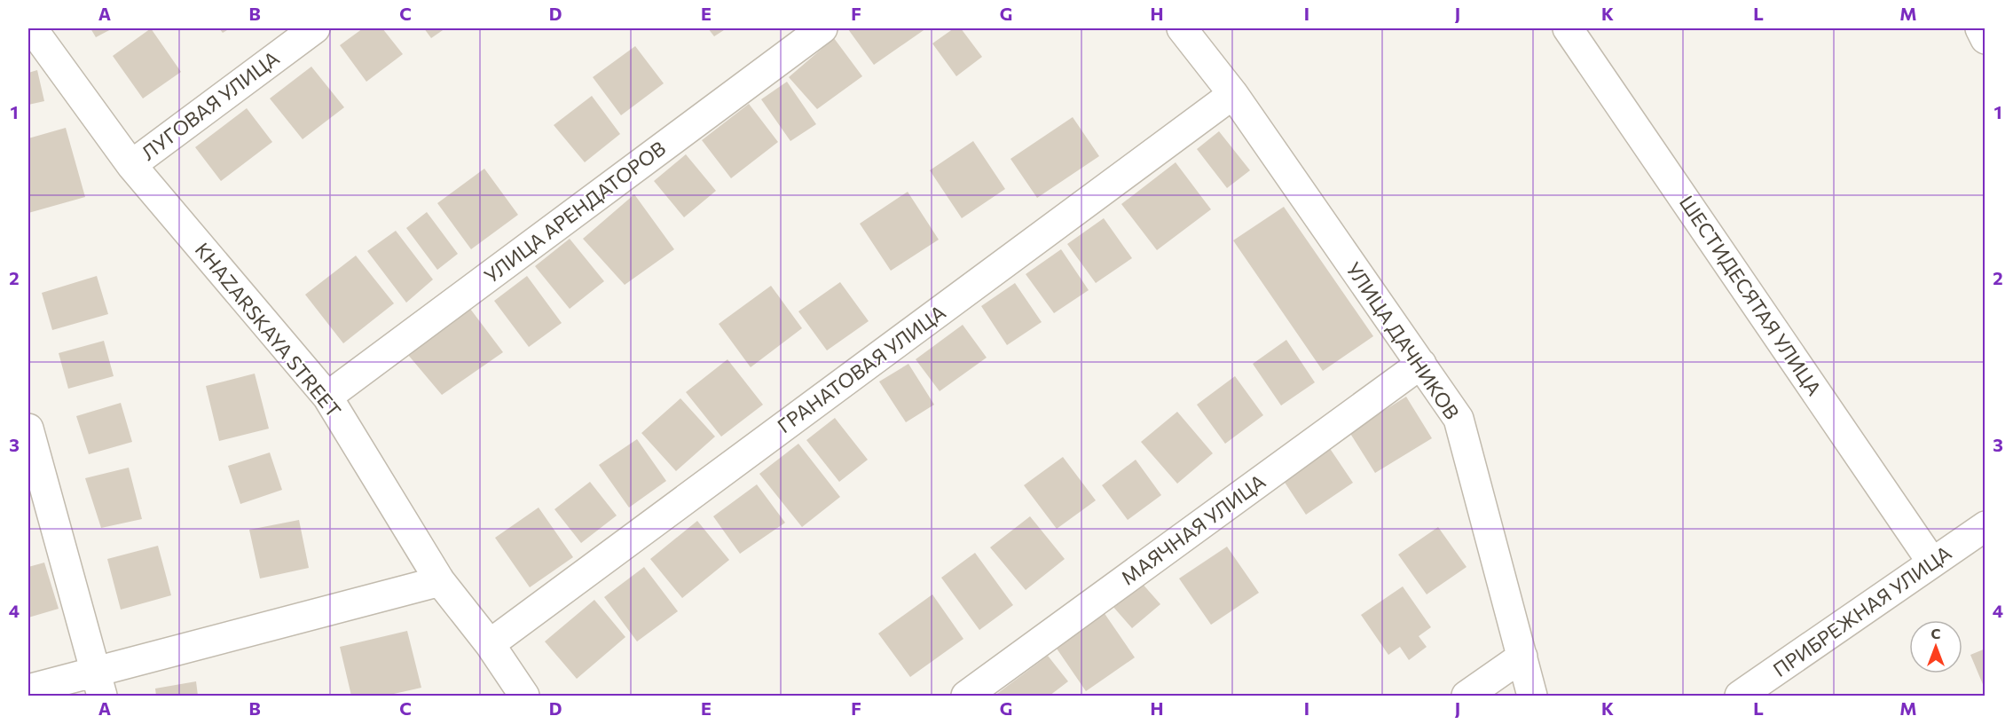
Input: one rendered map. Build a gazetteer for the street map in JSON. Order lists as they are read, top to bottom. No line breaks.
{"streets":{"street":["ЛУГОВАЯ УЛИЦА","УЛИЦА АРЕНДАТОРОВ","ШЕСТИДЕСЯТАЯ УЛИЦА","KHAZARSKAYA STREET","УЛИЦА ДАЧНИКОВ","ГРАНАТОВАЯ УЛИЦА","МАЯЧНАЯ УЛИЦА","ПРИБРЕЖНАЯ УЛИЦА"]},"crossings":[["ЛУГОВАЯ УЛИЦА","KHAZARSKAYA STREET"],["УЛИЦА АРЕНДАТОРОВ","KHAZARSKAYA STREET"],["ШЕСТИДЕСЯТАЯ УЛИЦА","ПРИБРЕЖНАЯ УЛИЦА"],["KHAZARSKAYA STREET","ГРАНАТОВАЯ УЛИЦА"],["УЛИЦА ДАЧНИКОВ","ГРАНАТОВАЯ УЛИЦА"],["УЛИЦА ДАЧНИКОВ","МАЯЧНАЯ УЛИЦА"]],"north":"top","grid":{"columns":["A","B","C","D","E","F","G","H","I","J","K","L","M"],"rows":["1","2","3","4"]}}
